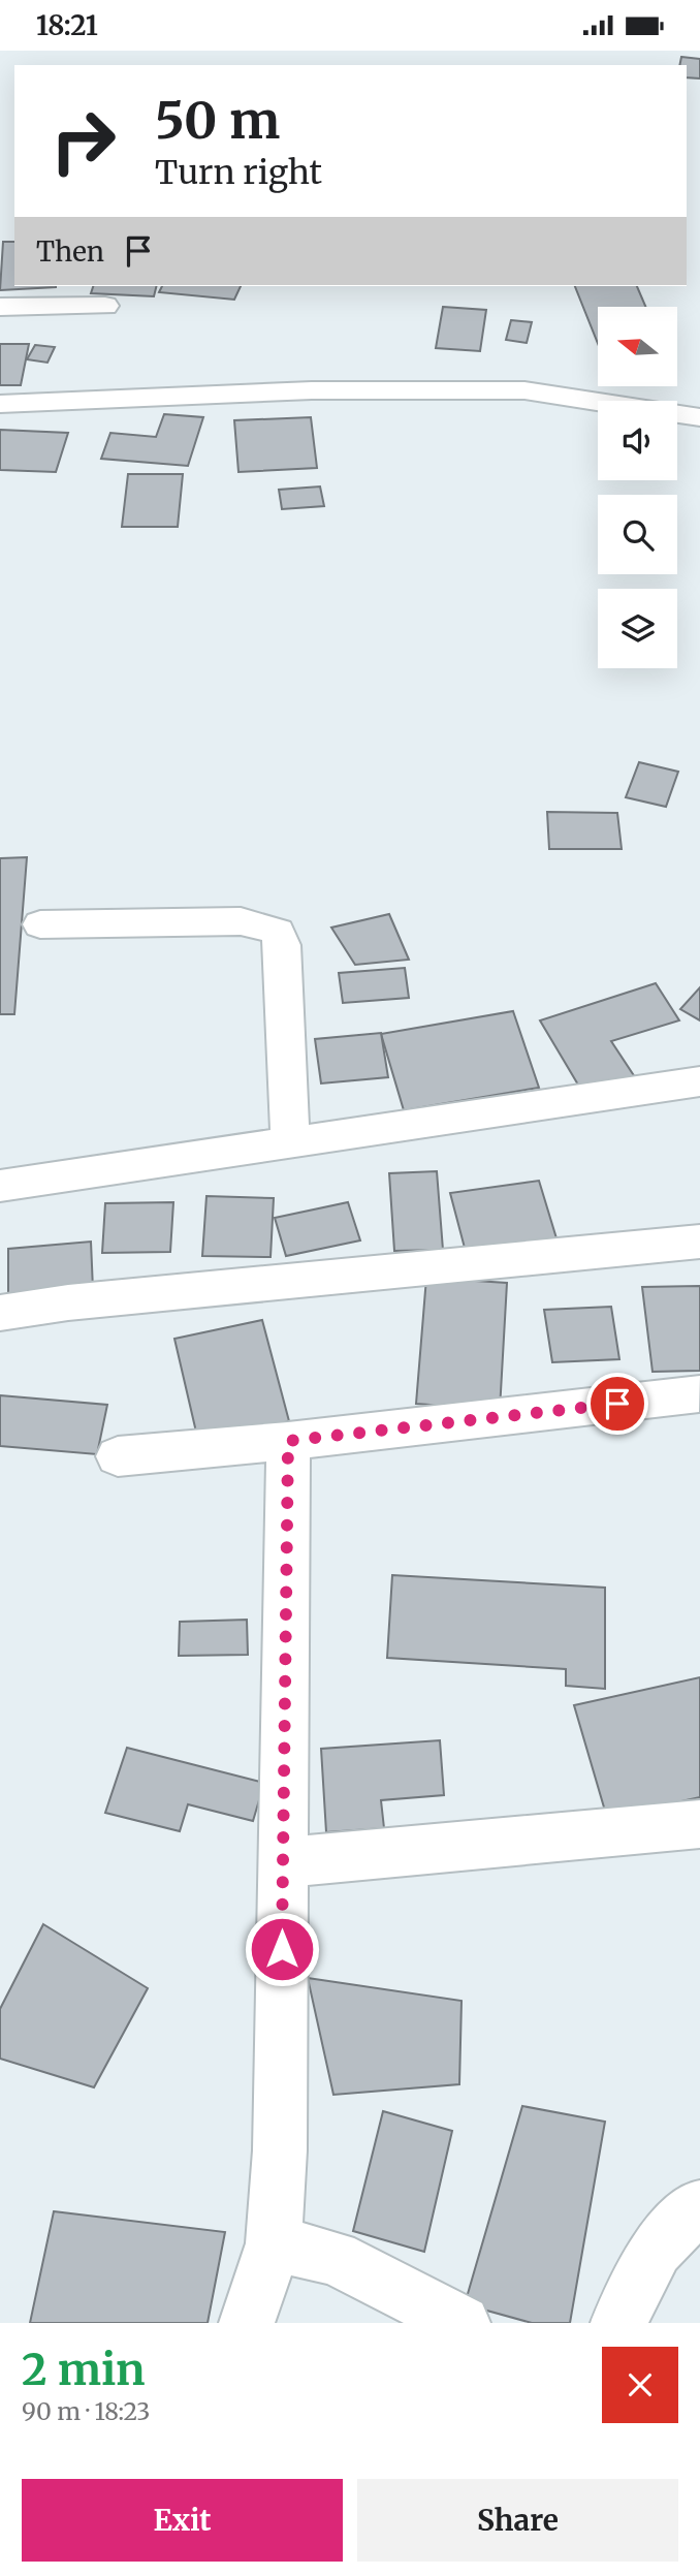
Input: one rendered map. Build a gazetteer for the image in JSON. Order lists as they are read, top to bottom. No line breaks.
{"north":"left","page":{"status":"18:21","turn":["50 m","Turn right"],"then":"Then","heading":["2 min","90 m · 18:23"],"buttons":["Exit","Share"]}}
